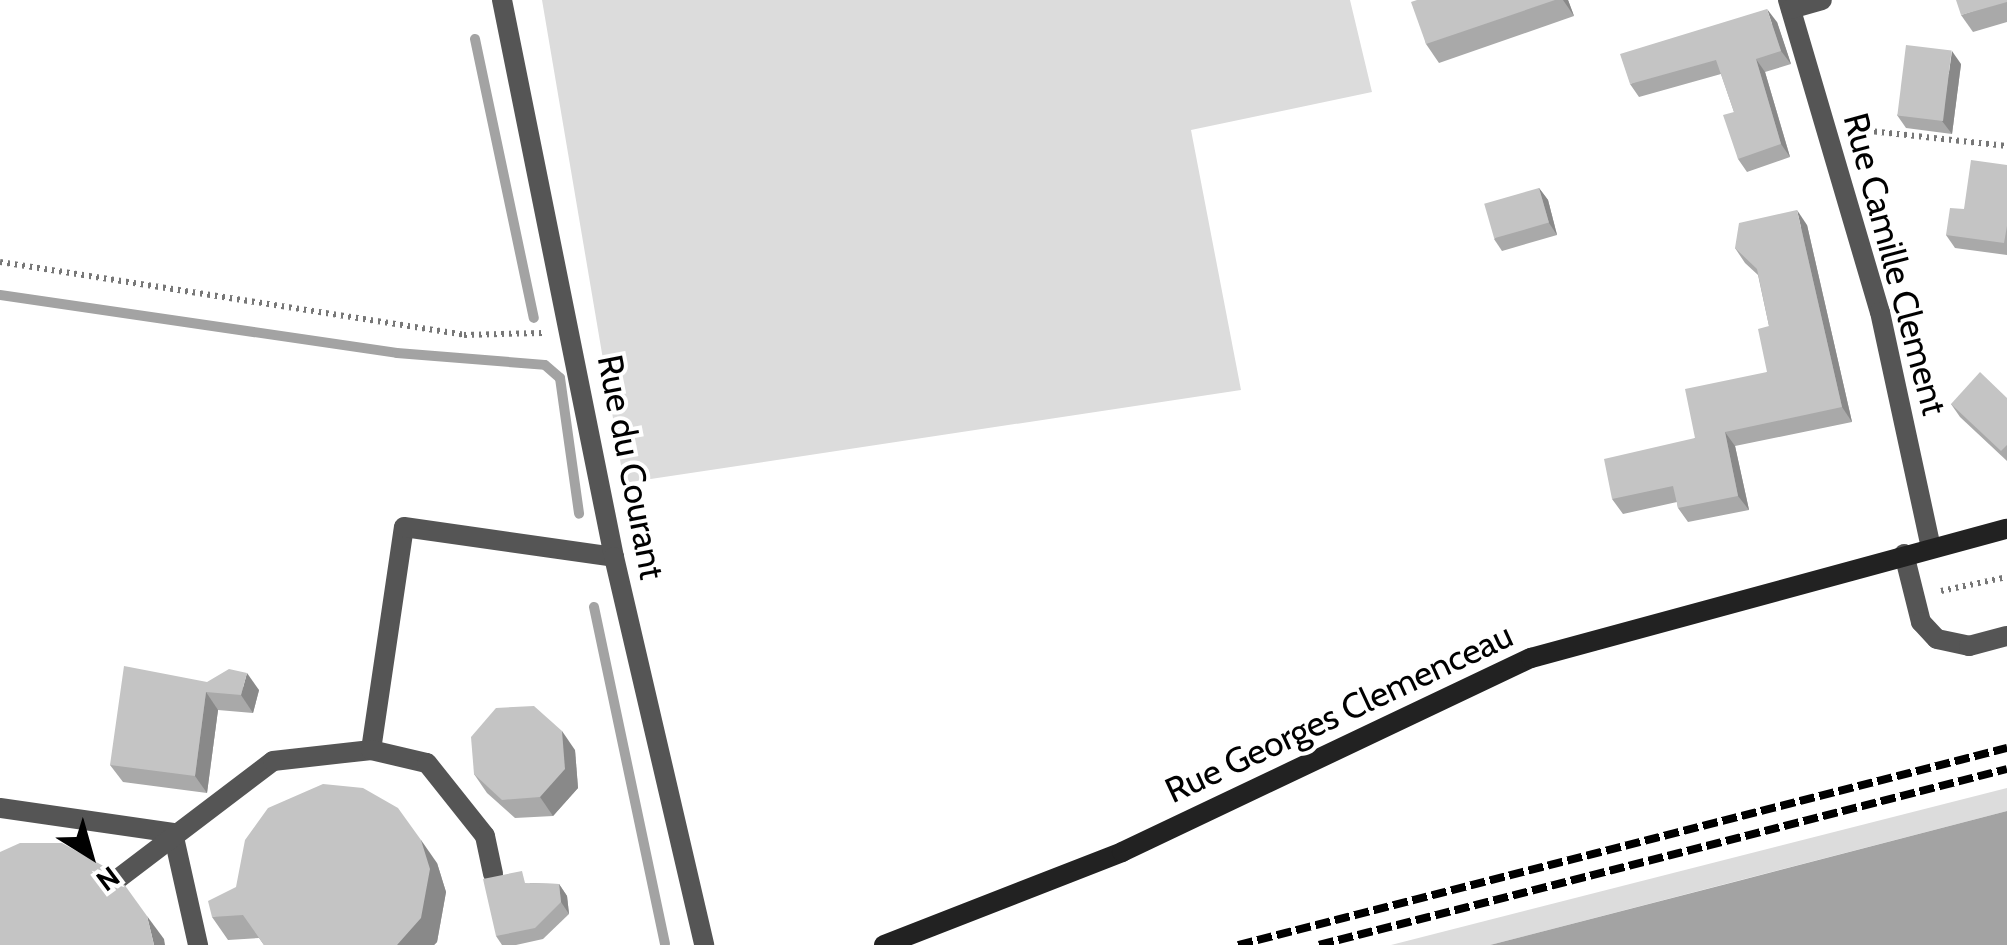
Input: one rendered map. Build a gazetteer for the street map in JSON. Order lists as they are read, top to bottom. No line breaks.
{"streets":{"street":["Rue Camille Clement","Rue du Courant","Rue Georges Clemenceau"]},"crossings":[["Rue Camille Clement","Rue Georges Clemenceau"]],"north":"bottom right"}
